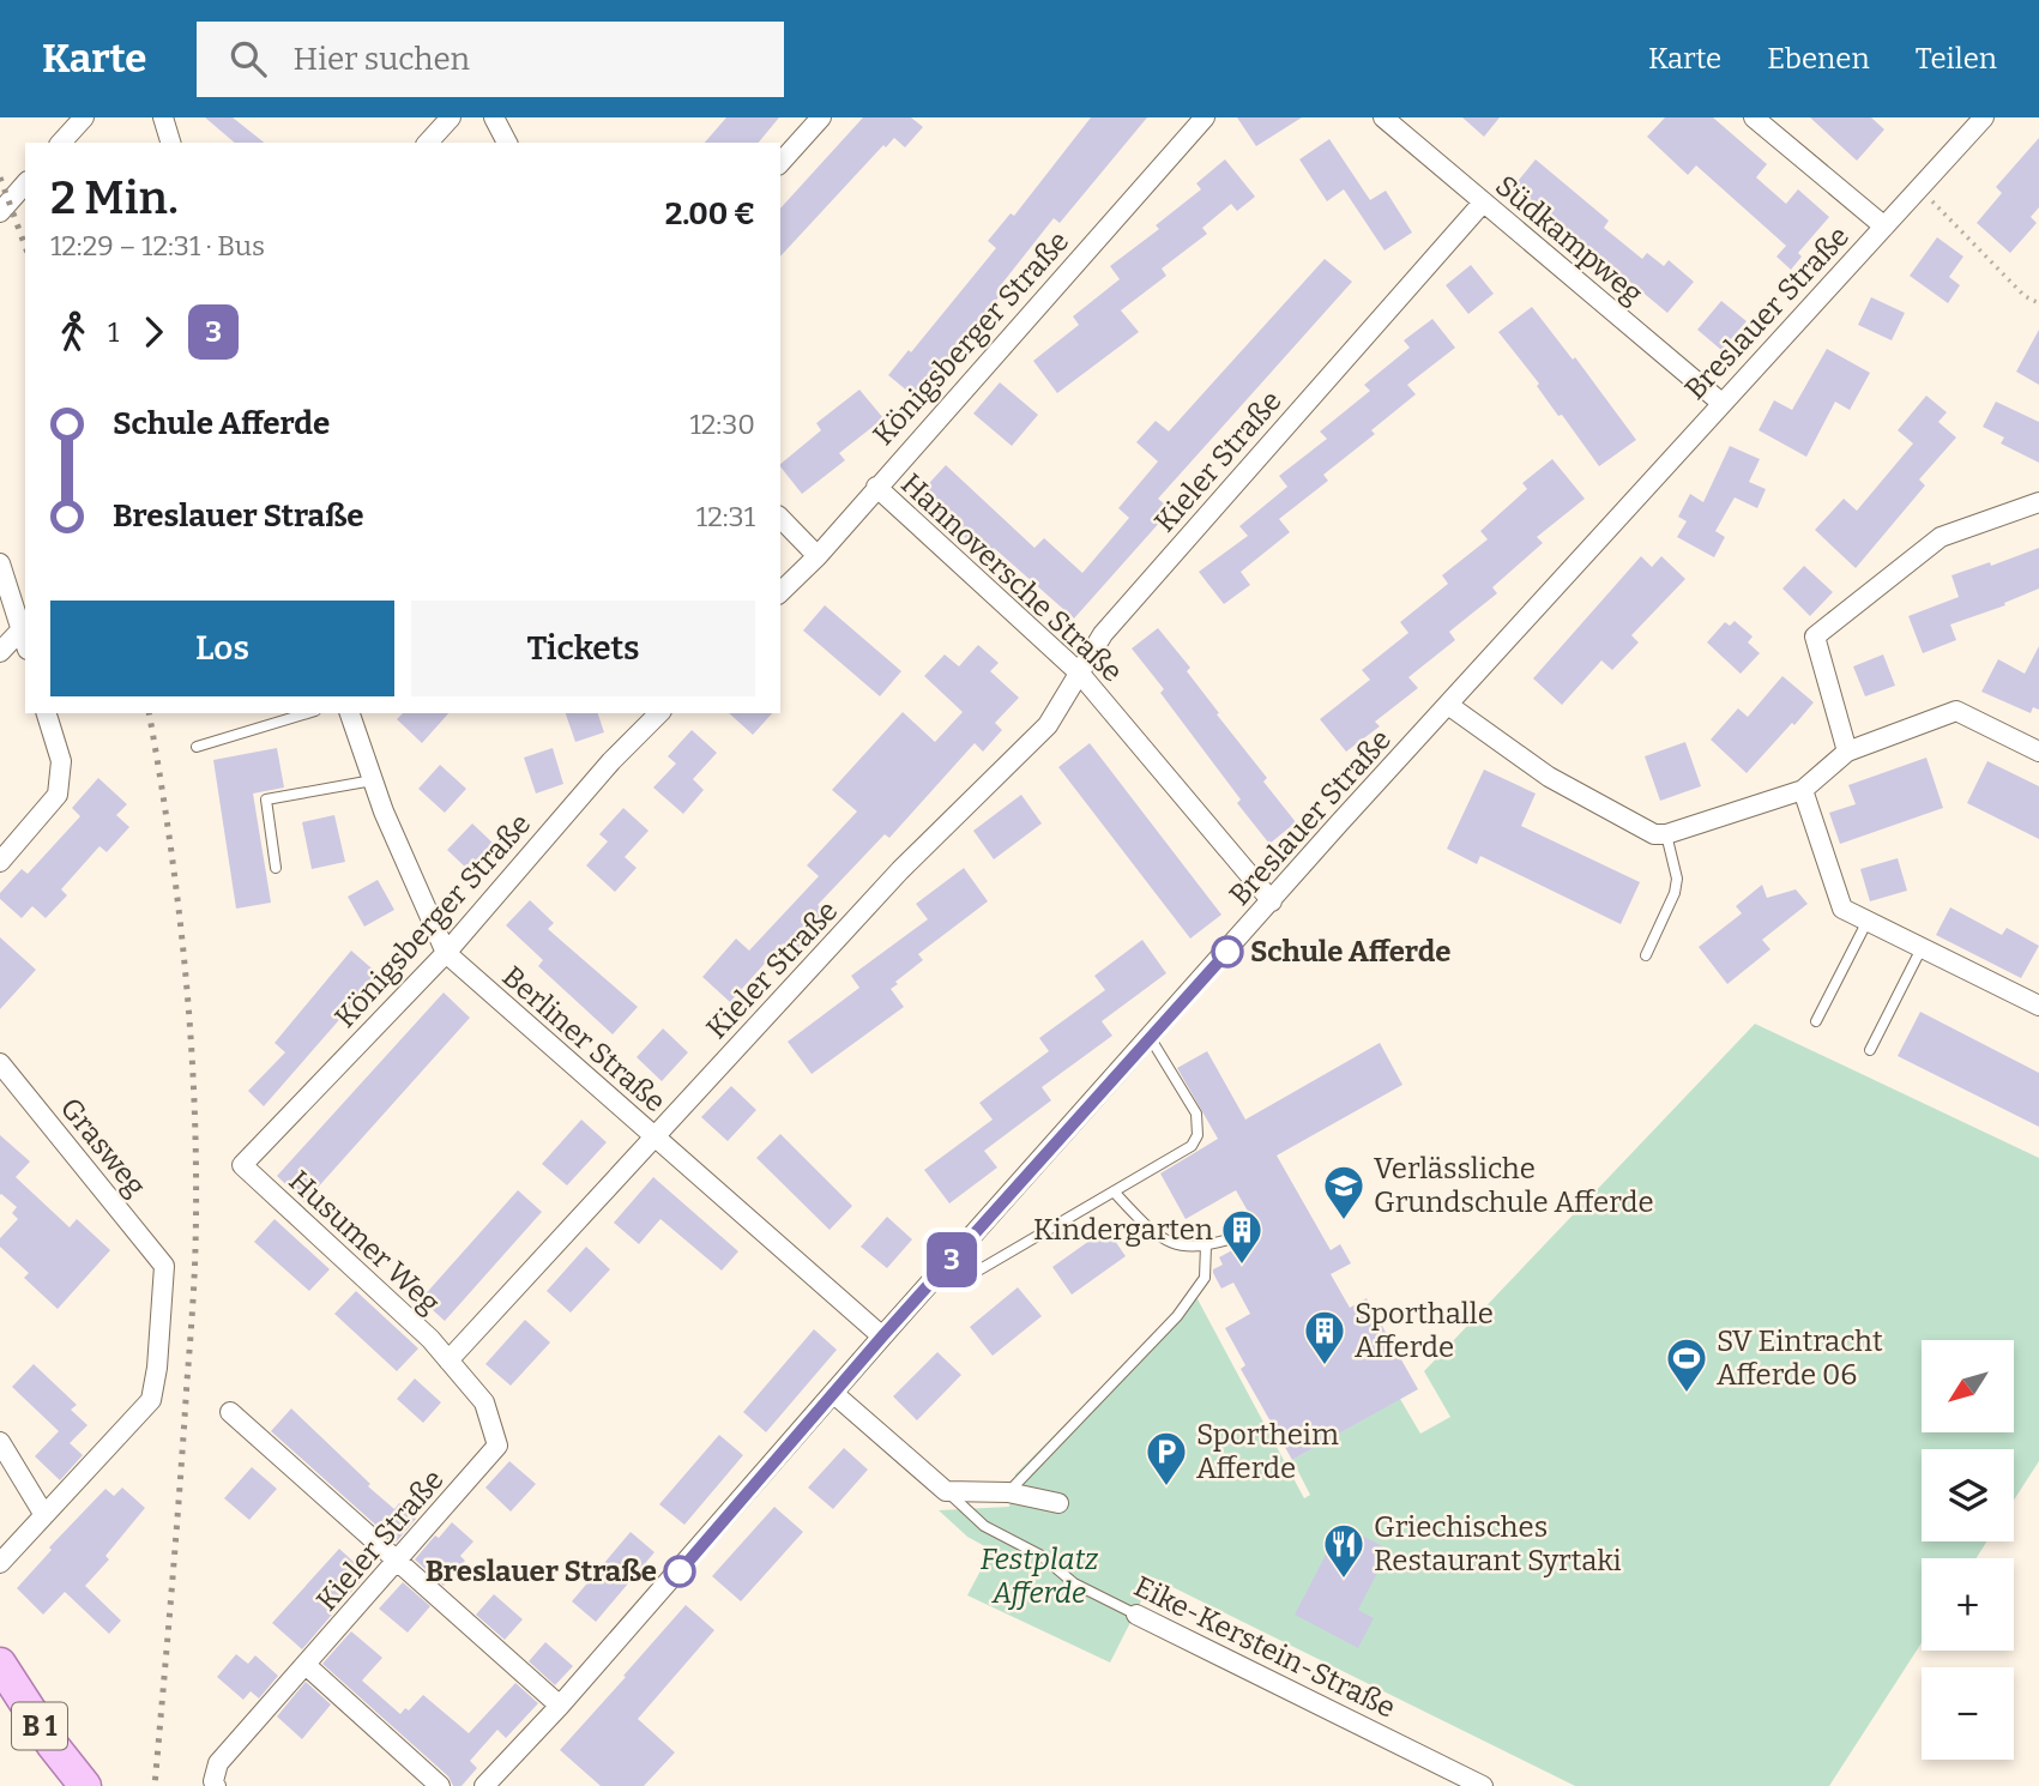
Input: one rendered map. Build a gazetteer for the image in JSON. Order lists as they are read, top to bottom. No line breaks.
{"streets":{"main road":["B 1"],"street":["Südkampweg","Breslauer Straße","Königsberger Straße","Kieler Straße","Hannoversche Straße","Berliner Straße","Grasweg","Husumer Weg","Eike-Kerstein-Straße"]},"crossings":[["Südkampweg","Breslauer Straße"],["Südkampweg","Kieler Straße"],["Breslauer Straße","Hannoversche Straße"],["Breslauer Straße","Berliner Straße"],["Königsberger Straße","Hannoversche Straße"],["Königsberger Straße","Berliner Straße"],["Königsberger Straße","Husumer Weg"],["Kieler Straße","Hannoversche Straße"],["Kieler Straße","Berliner Straße"],["Kieler Straße","Husumer Weg"]],"parks":["Festplatz Afferde"],"places":{"other":["Schule Afferde","Breslauer Straße"],"school or university":["Verlässliche Grundschule Afferde"],"building":["Kindergarten","Sporthalle Afferde"],"sports":["SV Eintracht Afferde 06"],"parking":["Sportheim Afferde"],"restaurant":["Griechisches Restaurant Syrtaki"]},"lines":["bus line 3"],"north":"bottom left","page":{"header":"Karte","search":"Hier suchen","nav":["Karte","Ebenen","Teilen"],"on_map":"3","heading":["2 Min.","12:29 – 12:31 · Bus","2.00 €"],"legs":["1","3"],"list":[{"name":"Schule Afferde","value":"12:30"},{"name":"Breslauer Straße","value":"12:31"}],"buttons":["Los","Tickets"],"map_buttons":["+","−"]}}
